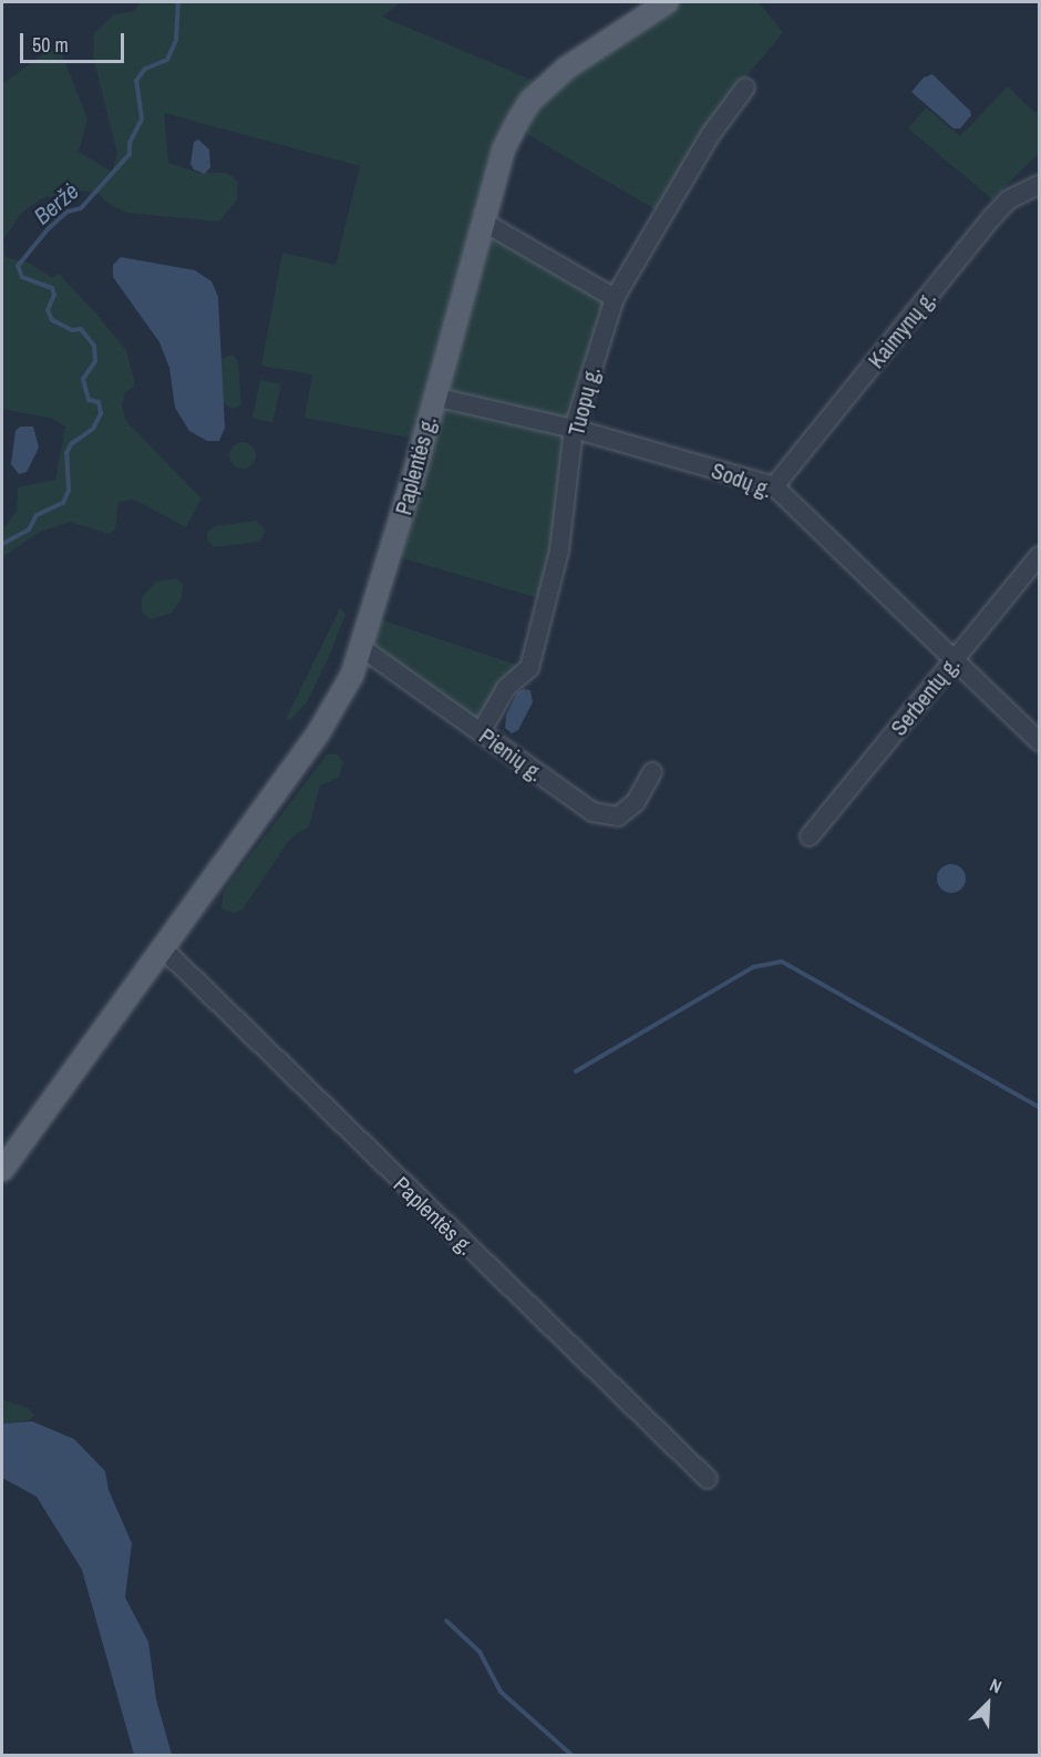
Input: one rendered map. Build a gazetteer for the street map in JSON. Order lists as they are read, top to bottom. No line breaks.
{"streets":{"main road":["Paplentės g."],"street":["Kaimynų g.","Tuopų g.","Sodų g.","Serbentų g.","Pienių g."]},"crossings":[["Kaimynų g.","Sodų g."],["Tuopų g.","Sodų g."],["Tuopų g.","Pienių g."],["Paplentės g.","Sodų g."],["Paplentės g.","Pienių g."],["Sodų g.","Serbentų g."]],"water":["Beržė"],"scale_bar":"50 m","north":"top right"}
